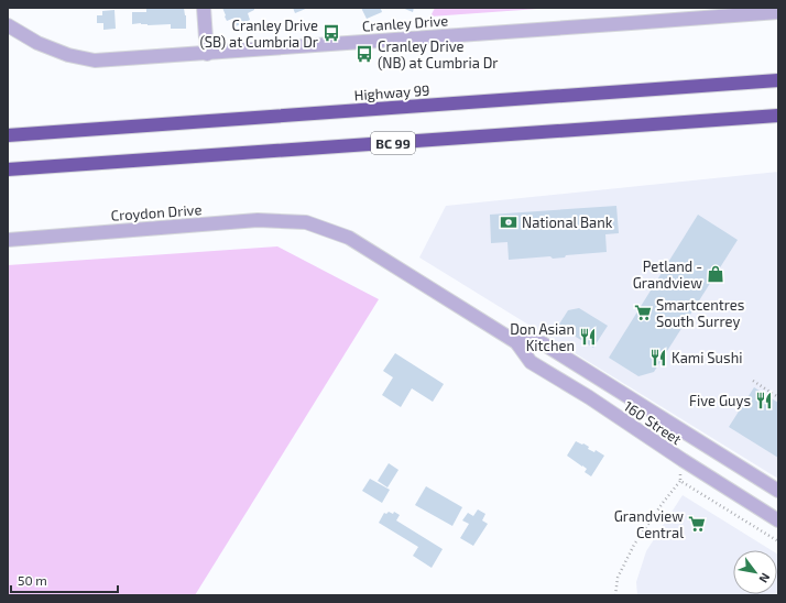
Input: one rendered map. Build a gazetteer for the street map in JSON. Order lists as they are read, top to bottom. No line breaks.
{"streets":{"highway":["Highway 99","BC 99"],"street":["Cranley Drive","Croydon Drive","160 Street"]},"crossings":[["Croydon Drive","160 Street"]],"places":{"bus stop":["Cranley Drive (SB) at Cumbria Dr","Cranley Drive (NB) at Cumbria Dr"],"bank":["National Bank"],"shop":["Petland - Grandview"],"supermarket":["Smartcentres South Surrey","Grandview Central"],"restaurant":["Don Asian Kitchen","Kami Sushi","Five Guys"]},"scale_bar":"50 m","north":"bottom right"}
